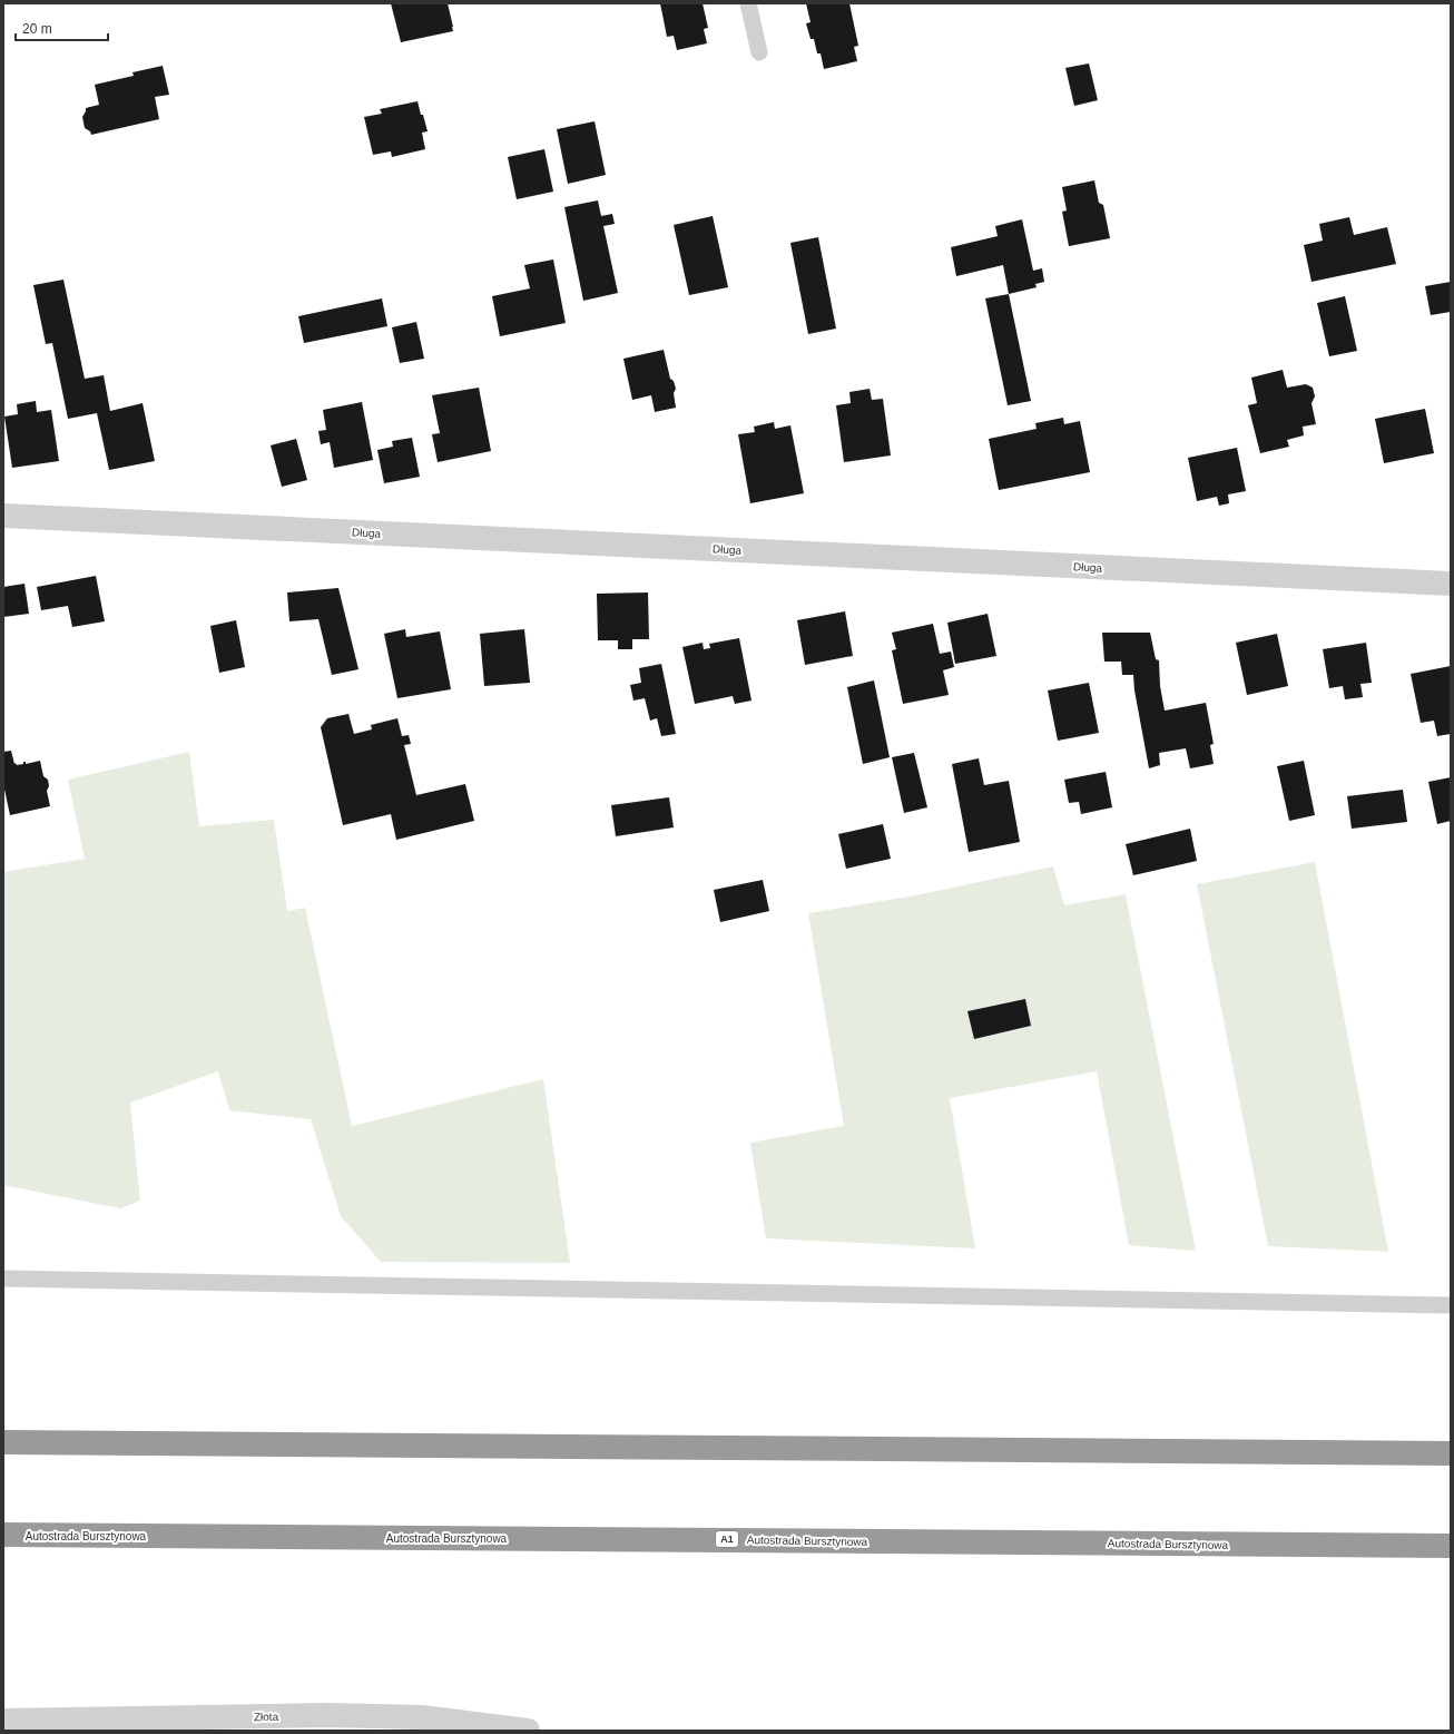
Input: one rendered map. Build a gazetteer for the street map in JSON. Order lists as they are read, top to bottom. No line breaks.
{"streets":{"highway":["Autostrada Bursztynowa","A1"],"street":["Długa","Złota"]},"scale_bar":"20 m"}
